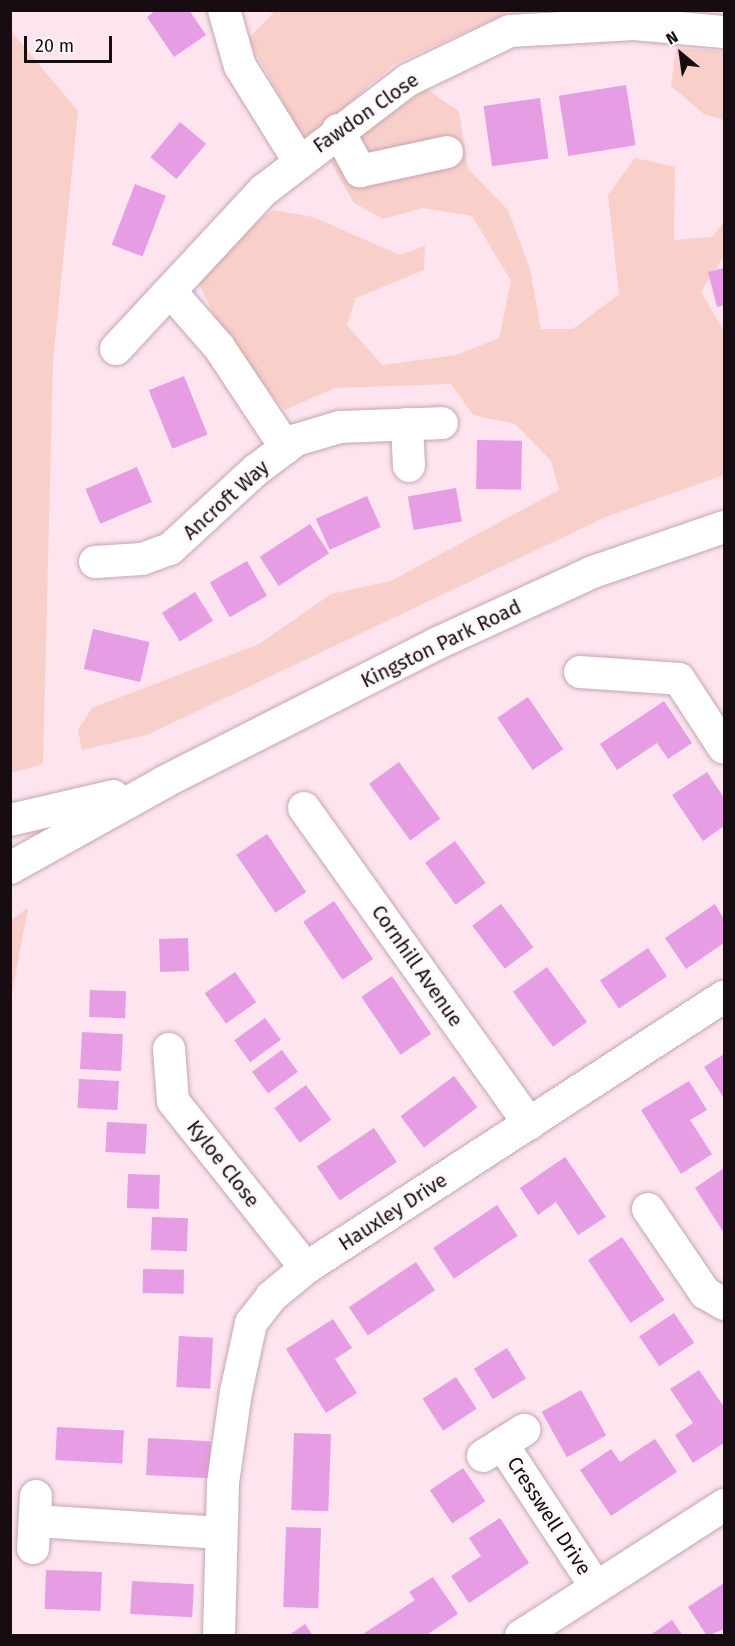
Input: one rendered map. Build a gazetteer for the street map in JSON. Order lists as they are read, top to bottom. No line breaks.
{"streets":{"street":["Fawdon Close","Ancroft Way","Kingston Park Road","Cornhill Avenue","Kyloe Close","Hauxley Drive","Cresswell Drive"]},"crossings":[["Fawdon Close","Ancroft Way"],["Cornhill Avenue","Hauxley Drive"],["Kyloe Close","Hauxley Drive"]],"scale_bar":"20 m","north":"top left"}
